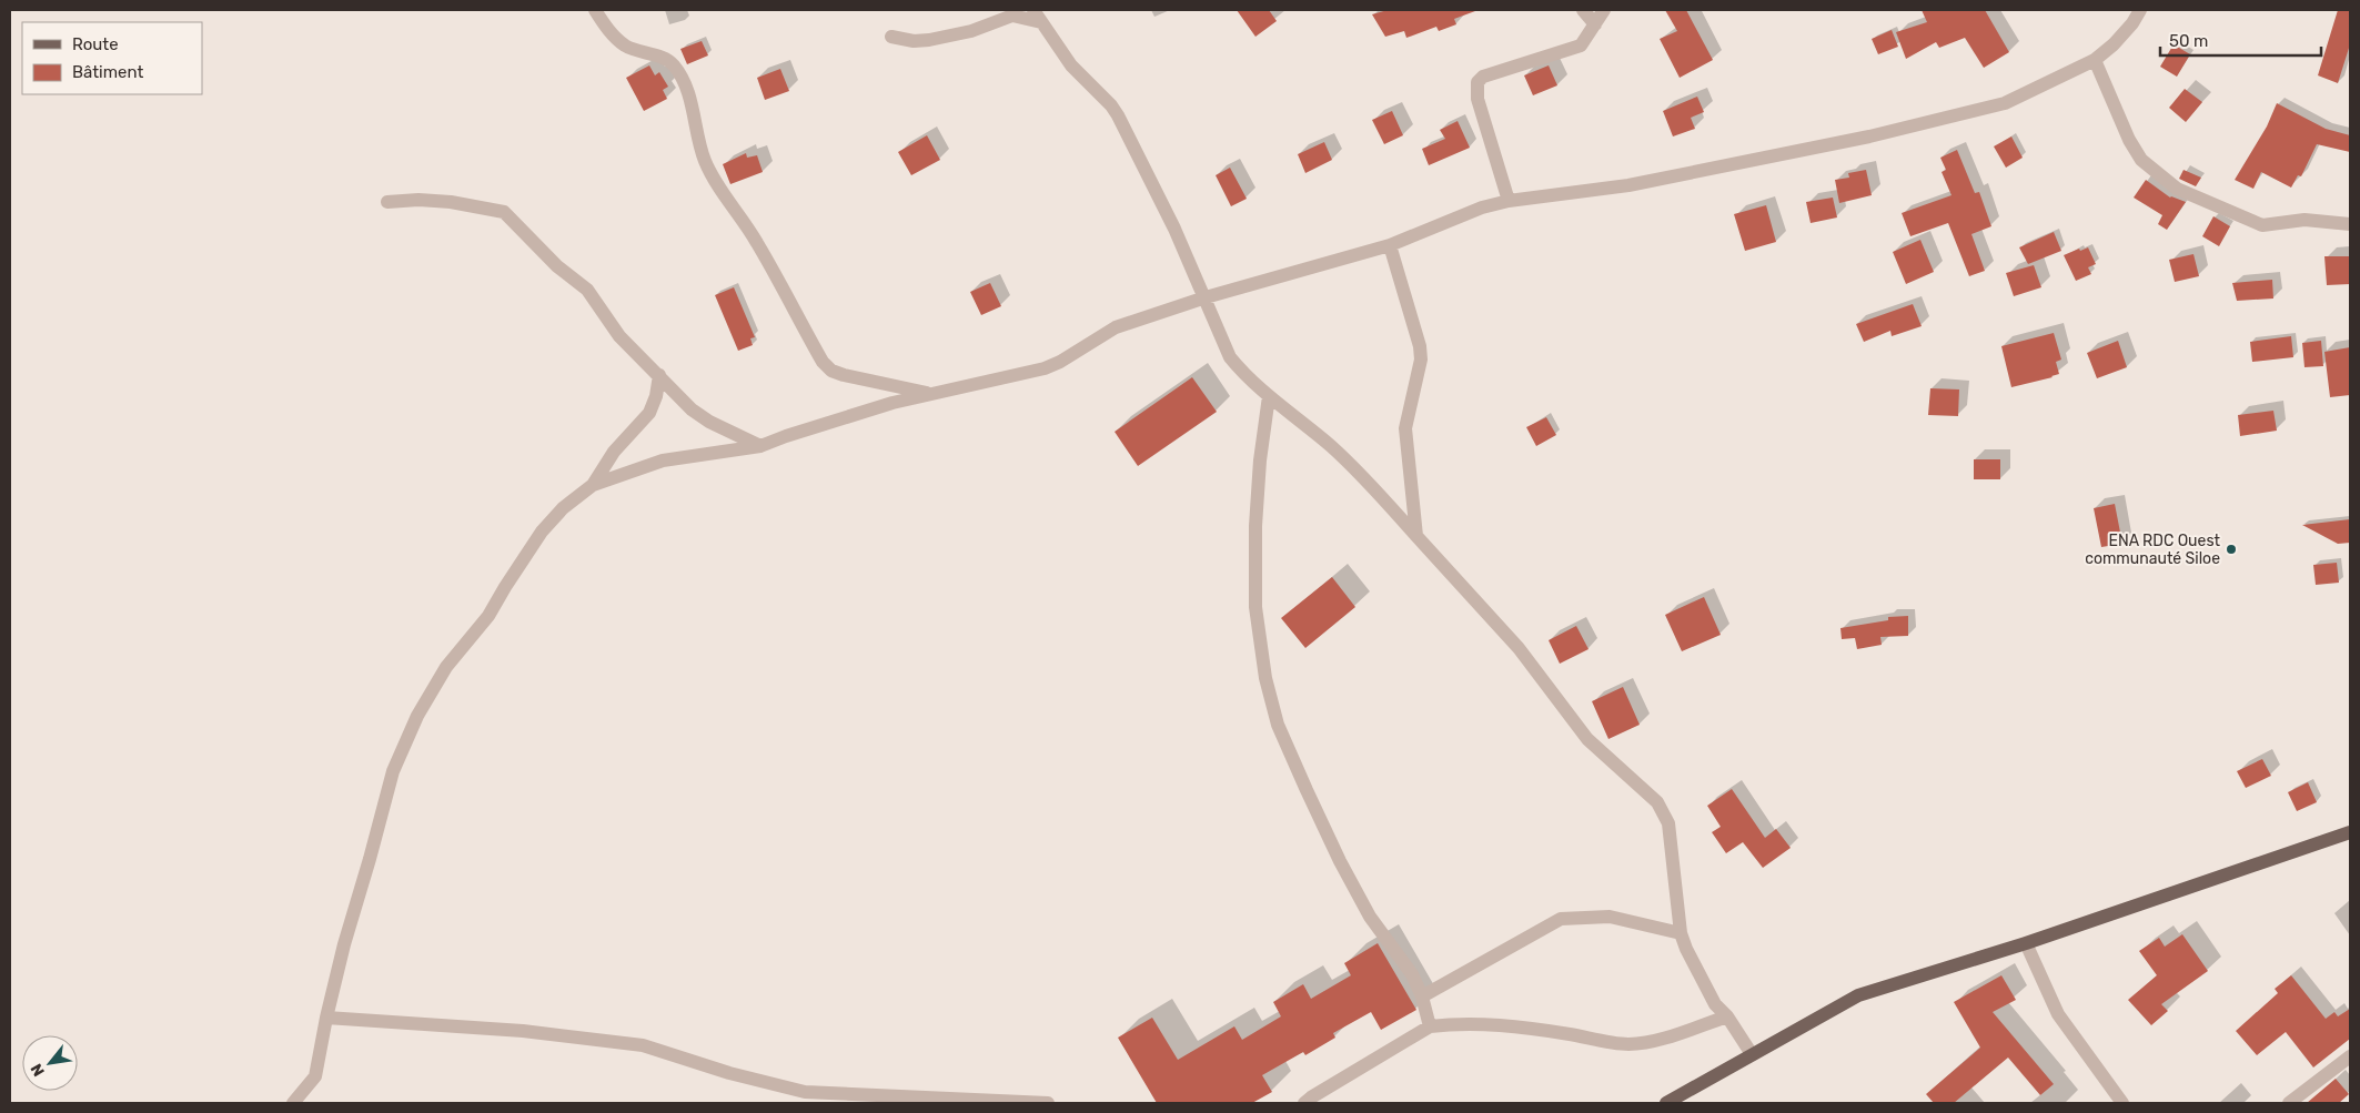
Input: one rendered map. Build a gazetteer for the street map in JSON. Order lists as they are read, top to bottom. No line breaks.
{"places":["ENA RDC Ouest communauté Siloe"],"legend":["Route","Bâtiment"],"scale_bar":"50 m","north":"bottom left"}
